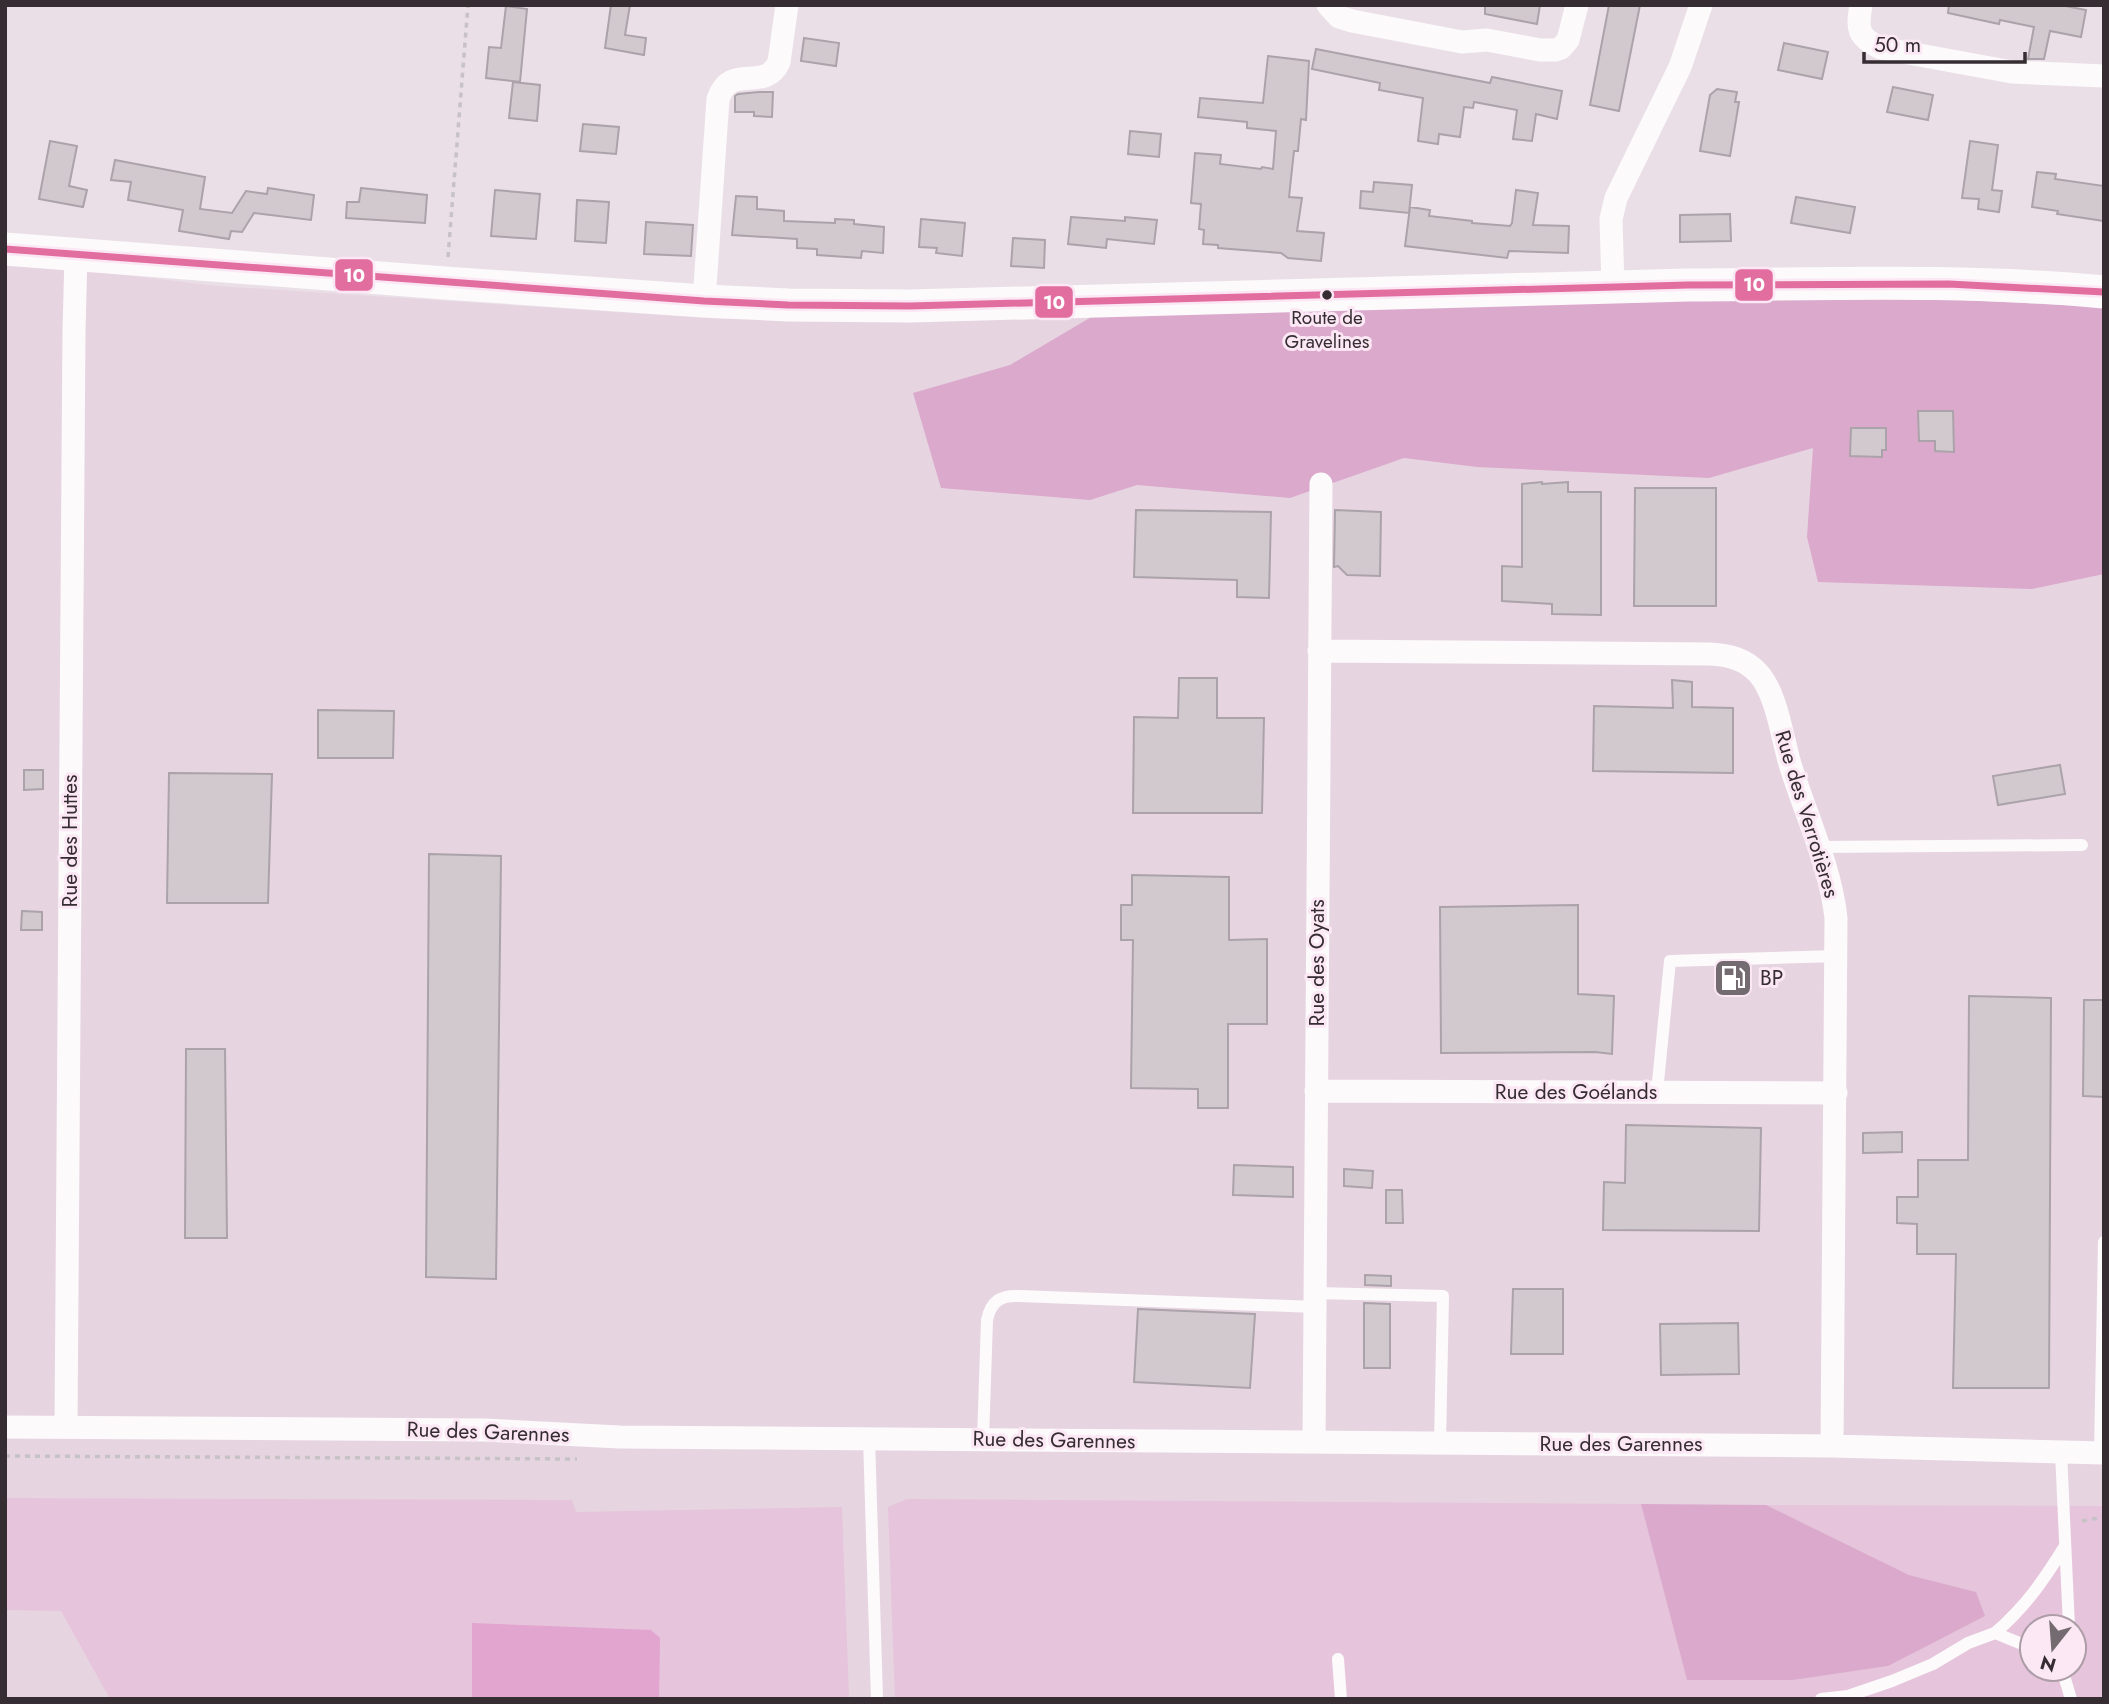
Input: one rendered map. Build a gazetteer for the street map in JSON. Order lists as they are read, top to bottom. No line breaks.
{"streets":{"street":["Rue des Verrotières","Rue des Huttes","Rue des Oyats","Rue des Goélands","Rue des Garennes"]},"crossings":[["Rue des Verrotières","Rue des Oyats"],["Rue des Verrotières","Rue des Goélands"],["Rue des Verrotières","Rue des Garennes"],["Rue des Huttes","Rue des Garennes"],["Rue des Oyats","Rue des Goélands"],["Rue des Oyats","Rue des Garennes"]],"places":{"other":["Route de Gravelines"],"fuel station":["BP"]},"lines":["transit line 10"],"scale_bar":"50 m","north":"bottom"}
